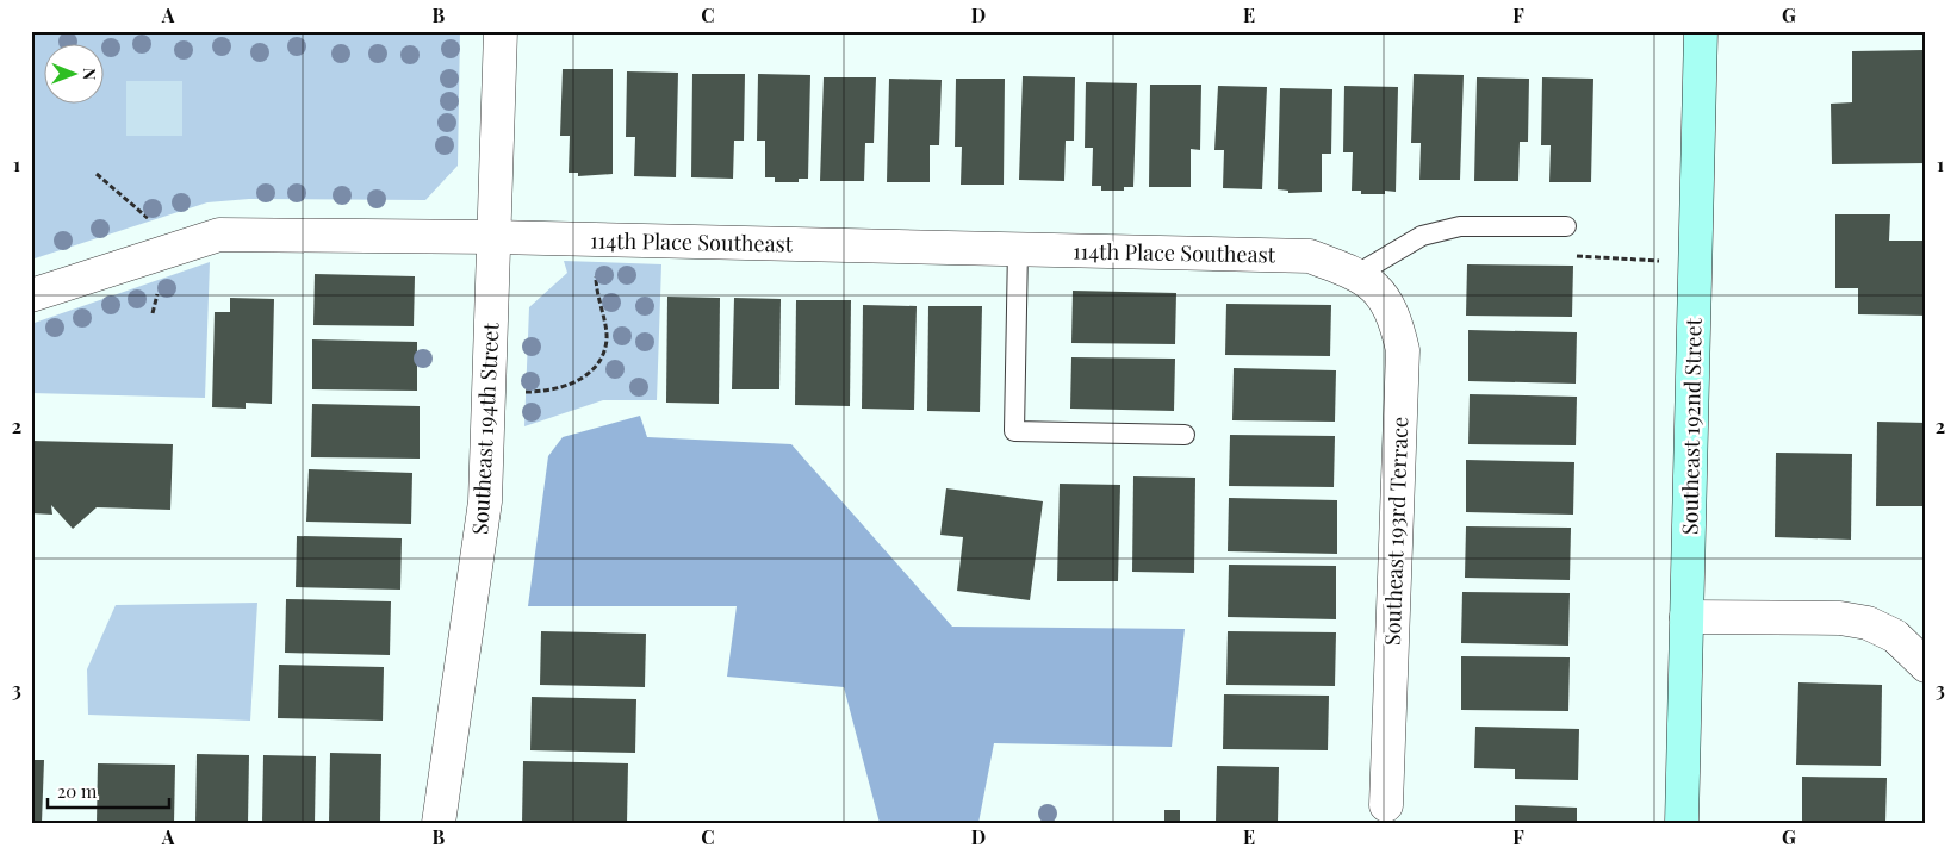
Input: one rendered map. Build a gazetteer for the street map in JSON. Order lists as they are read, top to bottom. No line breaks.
{"streets":{"street":["114th Place Southeast","Southeast 192nd Street","Southeast 194th Street","Southeast 193rd Terrace"]},"crossings":[["114th Place Southeast","Southeast 194th Street"],["114th Place Southeast","Southeast 193rd Terrace"]],"scale_bar":"20 m","north":"right","grid":{"columns":["A","B","C","D","E","F","G"],"rows":["1","2","3"]}}
